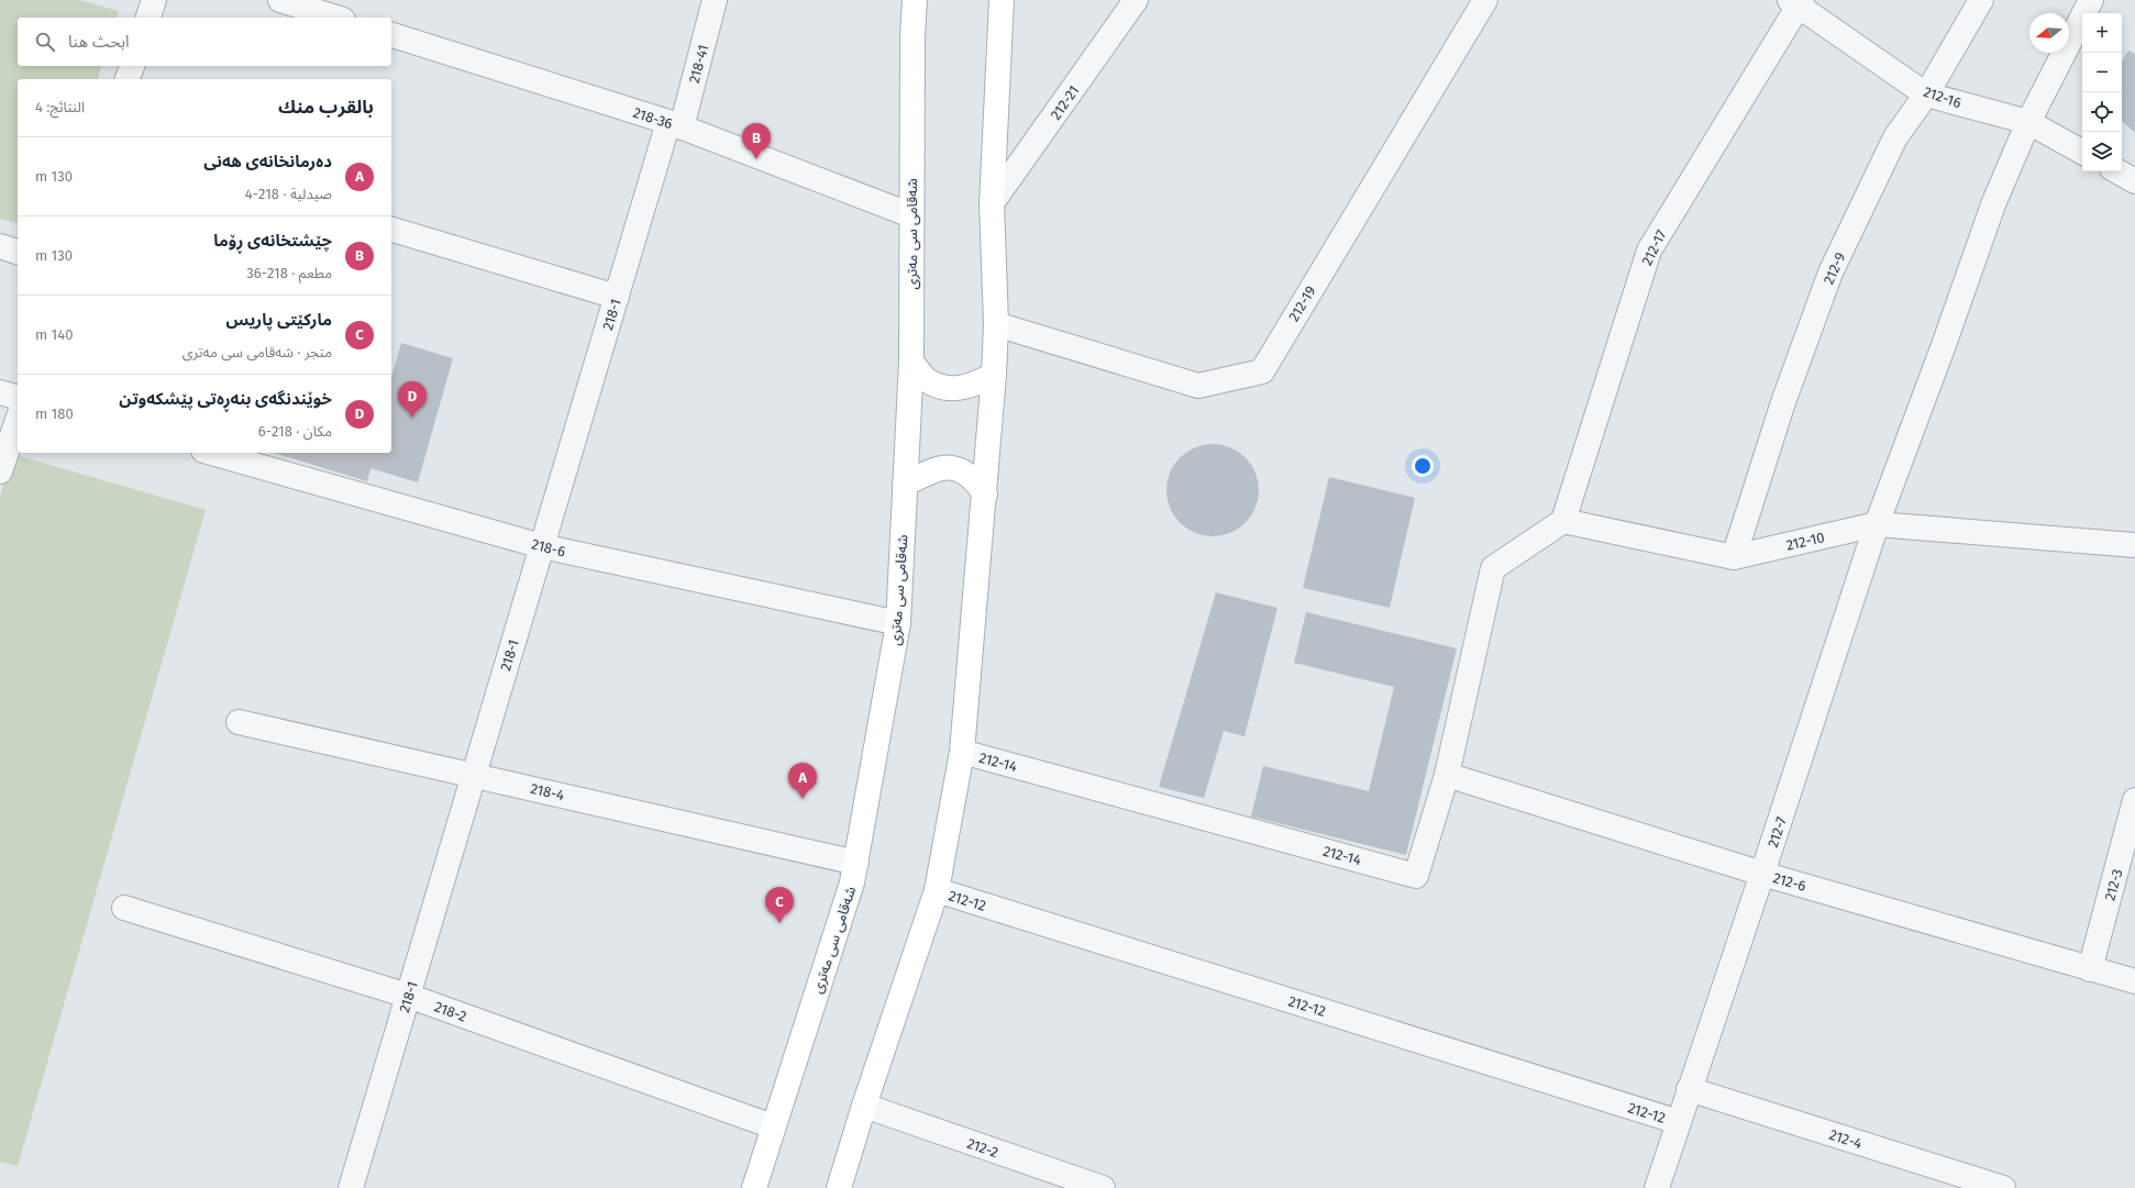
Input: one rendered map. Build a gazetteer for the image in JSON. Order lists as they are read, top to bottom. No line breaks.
{"streets":{"main road":["شەقامی سی مەتری"],"street":["218-41","212-16","212-21","218-36","212-17","212-9","212-19","218-1","212-10","218-6","212-14","218-4","212-7","212-6","212-3","212-12","218-2","212-4","212-2"]},"crossings":[["218-41","218-36"],["218-41","218-1"],["212-16","212-17"],["212-16","212-9"],["218-36","شەقامی سی مەتری"],["218-36","218-1"],["شەقامی سی مەتری","218-6"],["شەقامی سی مەتری","218-4"],["شەقامی سی مەتری","218-2"],["212-17","212-10"],["212-17","212-14"],["212-9","212-10"],["218-1","218-6"],["218-1","218-4"],["218-1","218-2"],["212-10","212-14"],["212-10","212-7"],["212-14","212-6"],["212-7","212-6"],["212-7","212-12"],["212-7","212-4"],["212-6","212-3"]],"north":"left","page":{"map_buttons":["+","−"],"search":"ابحث هنا","heading":["بالقرب منك","النتائج: 4"],"pins":["B","D","A","C"],"list":[{"mark":"A","name":"دەرمانخانەی هەنی","note":"صيدلية · 218-4","value":"130 m"},{"mark":"B","name":"چێشتخانەی ڕۆما","note":"مطعم · 218-36","value":"130 m"},{"mark":"C","name":"مارکێتی پاریس","note":"متجر · شەقامی سی مەتری","value":"140 m"},{"mark":"D","name":"خوێندنگەی بنەڕەتی پێشکەوتن","note":"مكان · 218-6","value":"180 m"}]}}
